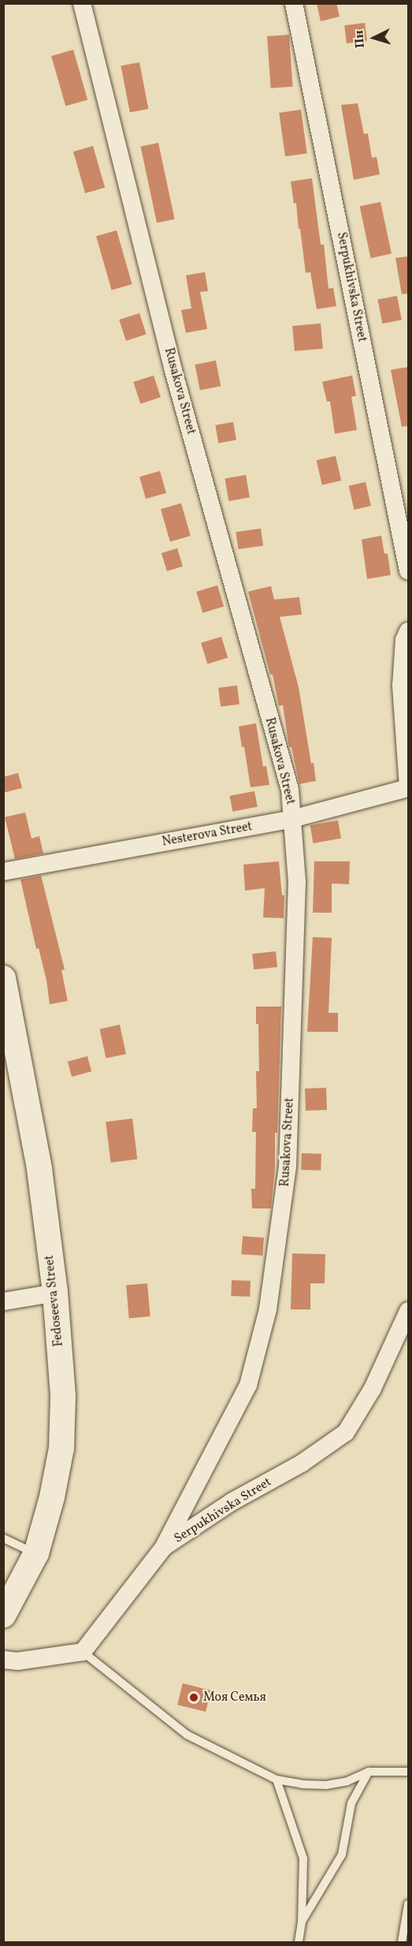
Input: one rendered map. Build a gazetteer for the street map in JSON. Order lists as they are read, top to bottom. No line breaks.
{"streets":{"main road":["Fedoseeva Street"],"street":["Serpukhivska Street","Rusakova Street","Nesterova Street"]},"crossings":[["Serpukhivska Street","Rusakova Street"],["Rusakova Street","Nesterova Street"]],"places":["Моя Семья"],"north":"left"}
